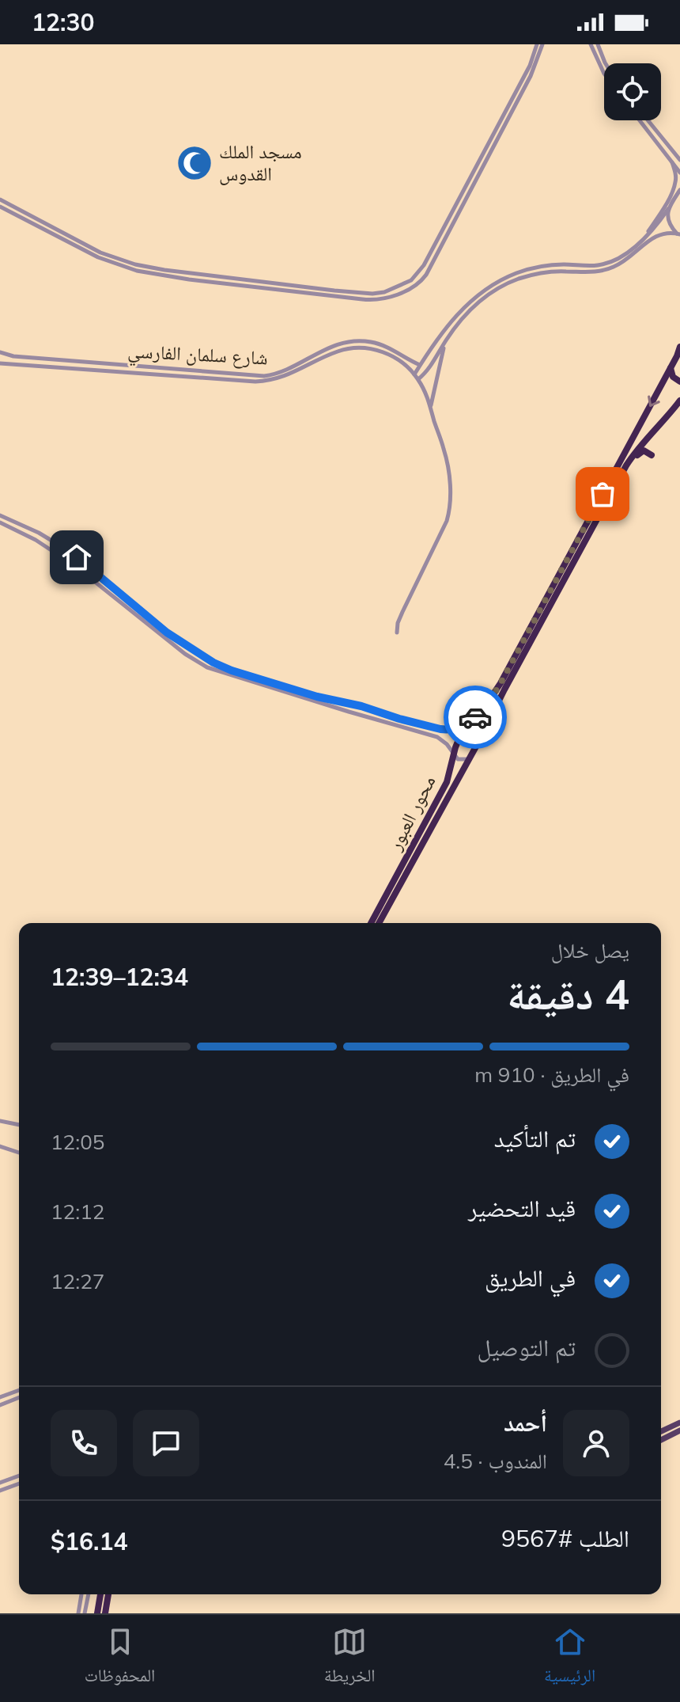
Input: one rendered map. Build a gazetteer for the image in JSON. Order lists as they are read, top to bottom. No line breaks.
{"streets":{"highway":["محور العبور"],"street":["شارع سلمان الفارسي"]},"places":{"mosque":["مسجد الملك القدوس"]},"page":{"status":"12:30","heading":["4 دقيقة","يصل خلال","12:34–12:39"],"panel":["أحمد","المندوب · 4.5","الطلب #9567","$16.14"],"bar":"في الطريق · 910 m","list":[["تم التأكيد","12:05"],["قيد التحضير","12:12"],["في الطريق","12:27"],"تم التوصيل"],"tabs":["الرئيسية","الخريطة","المحفوظات"]}}
